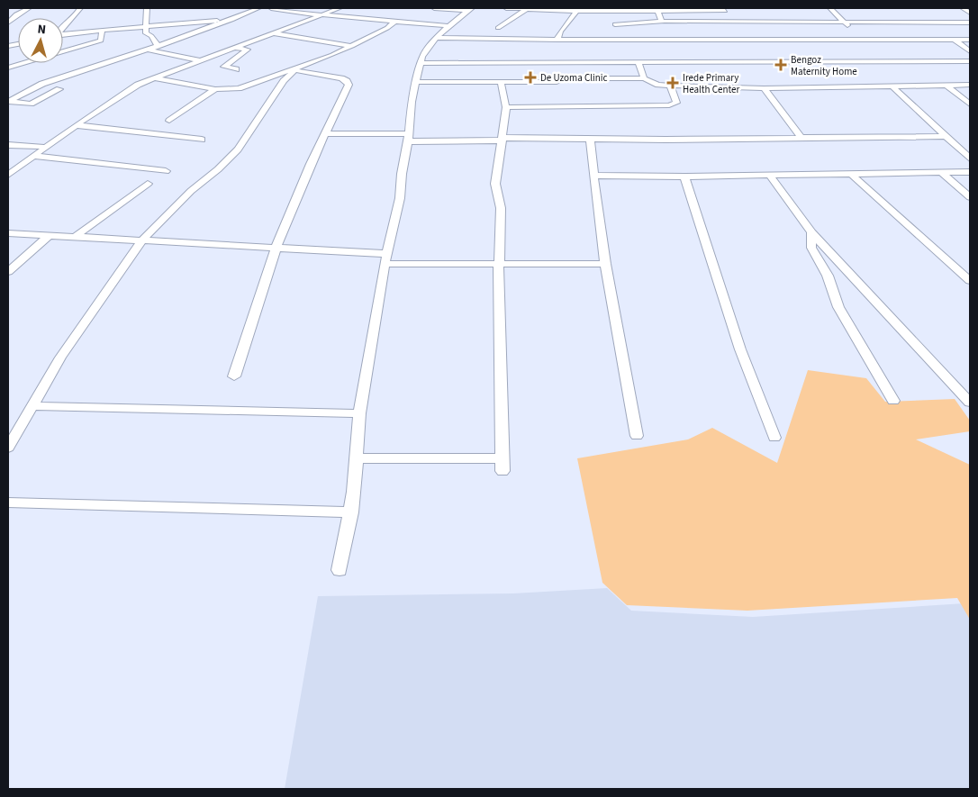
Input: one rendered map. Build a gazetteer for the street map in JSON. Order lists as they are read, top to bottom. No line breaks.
{"places":{"health":["Bengoz Maternity Home","De Uzoma Clinic","Irede Primary Health Center"]},"north":"top"}
